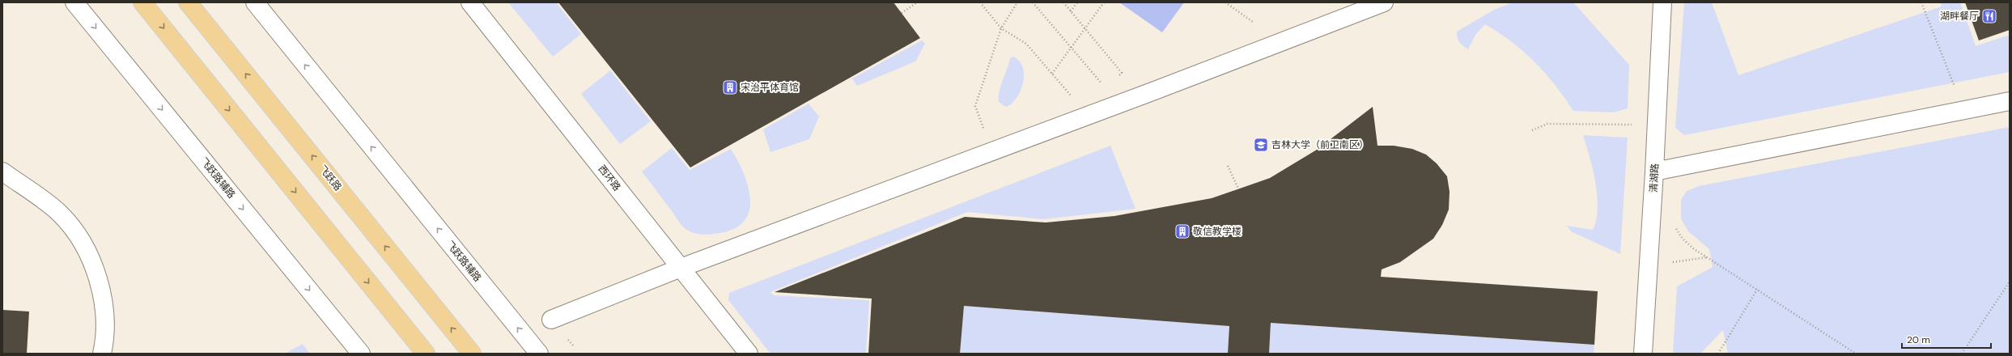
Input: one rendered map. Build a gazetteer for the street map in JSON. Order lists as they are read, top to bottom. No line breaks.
{"streets":{"main road":["飞跃路"],"street":["飞跃路辅路","西环路","清湖路"]},"places":{"restaurant":["湖畔餐厅"],"building":["宋治平体育馆","敬信教学楼"],"school or university":["吉林大学（前卫南区）"]},"scale_bar":"20 m"}
